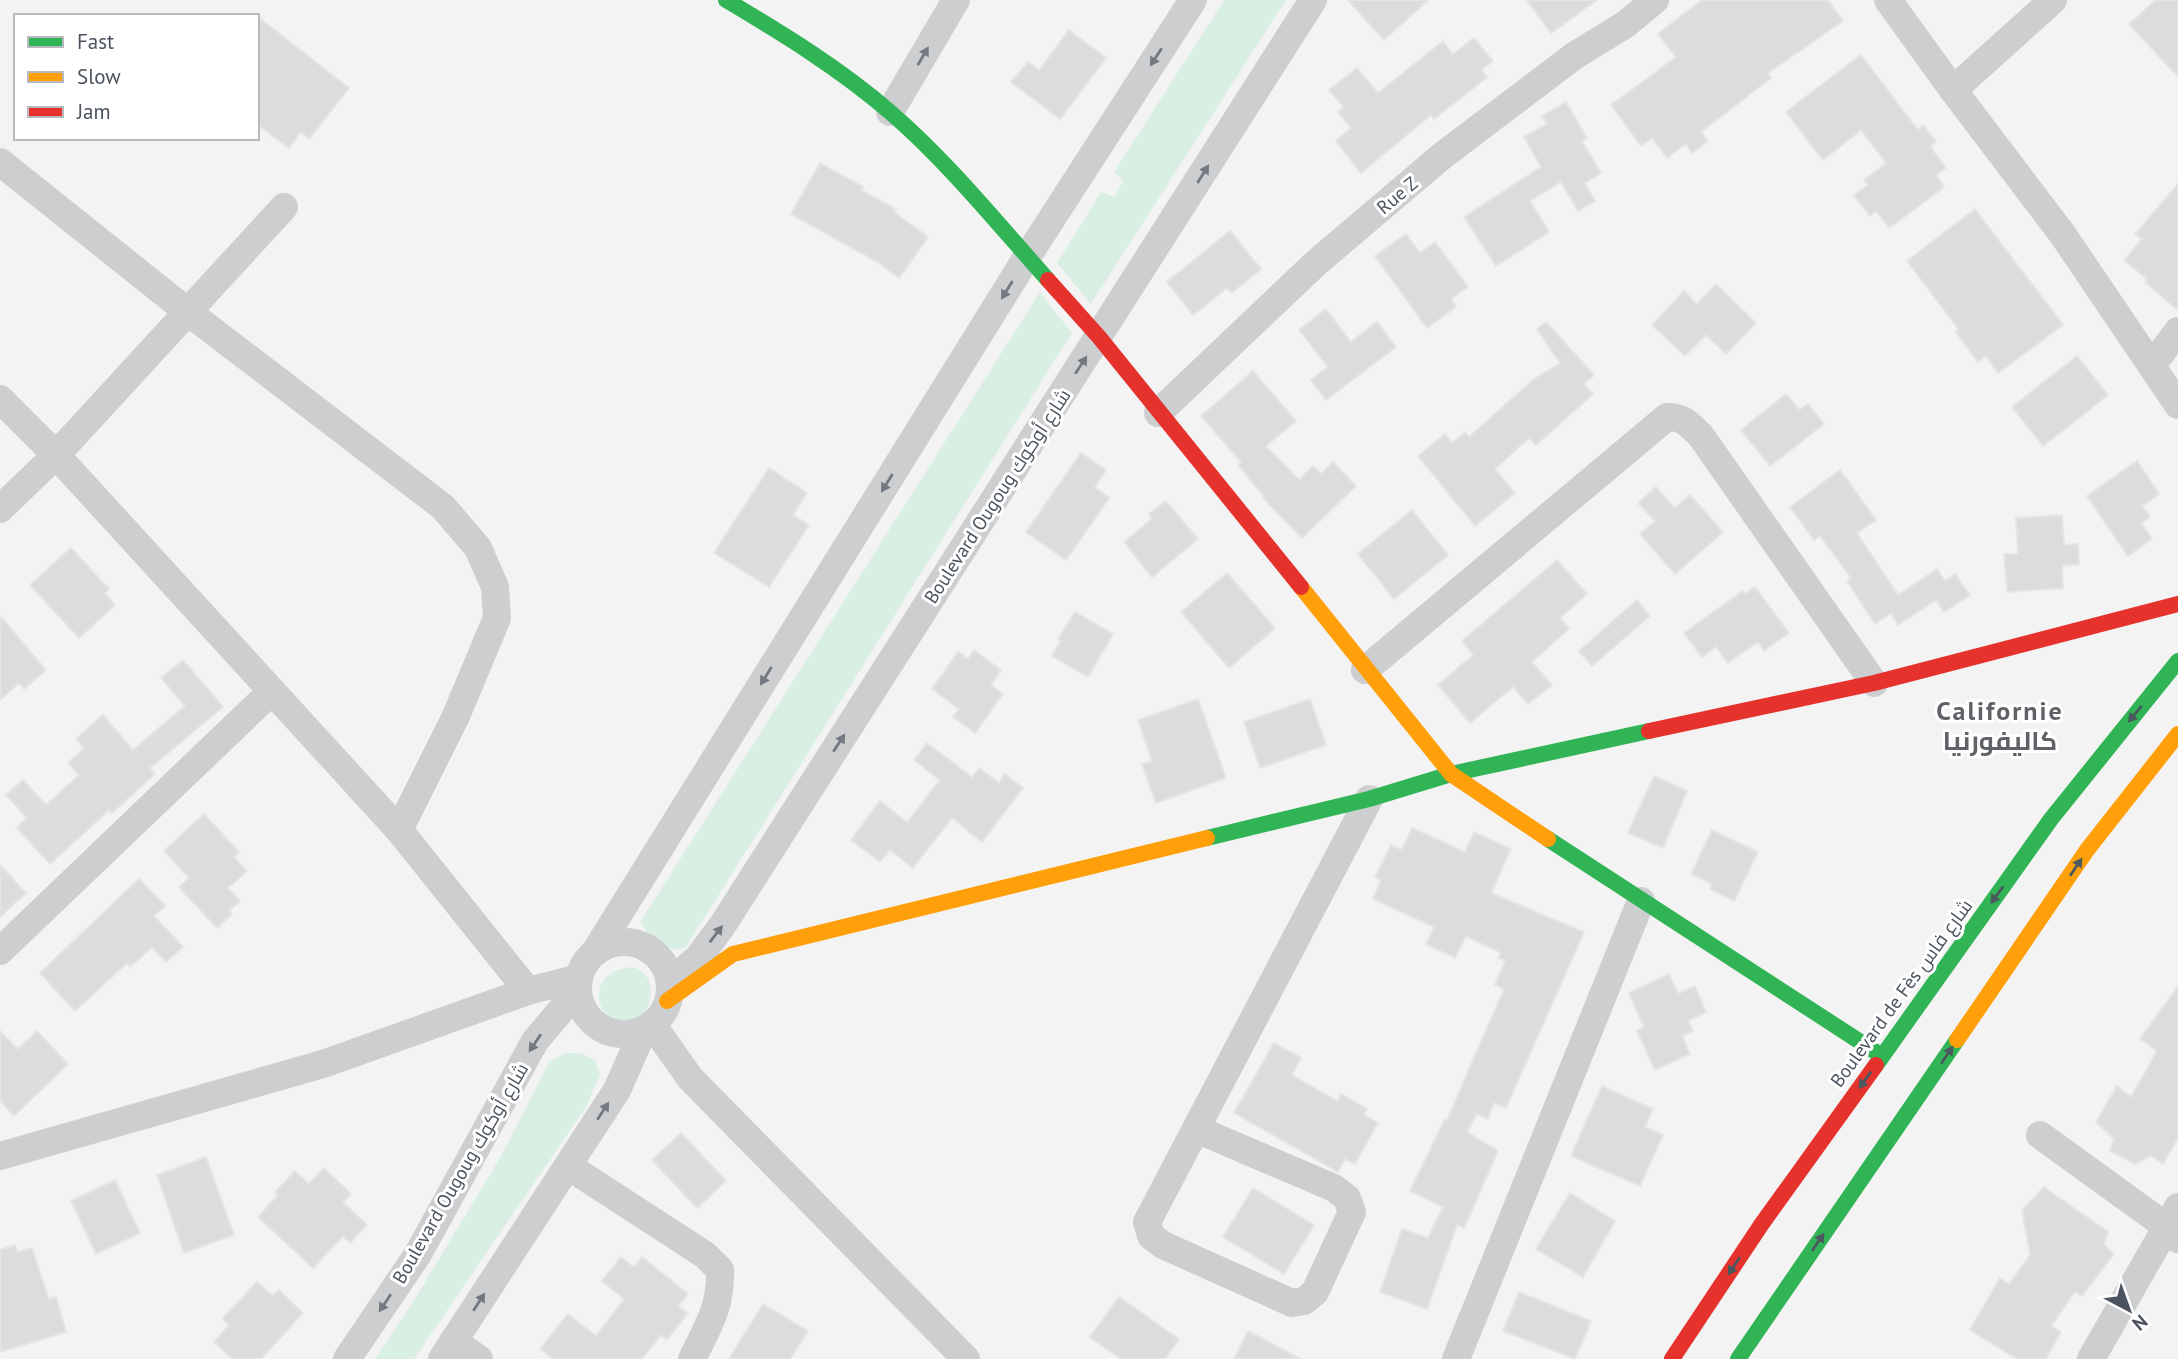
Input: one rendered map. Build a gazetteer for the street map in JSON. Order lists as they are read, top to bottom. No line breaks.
{"streets":{"street":["Rue Z","Boulevard Ougoug شارع أوكوك","Boulevard de Fès شارع فاس"]},"districts":["Californie كاليفورنيا"],"legend":["Fast","Slow","Jam"],"north":"bottom right"}
